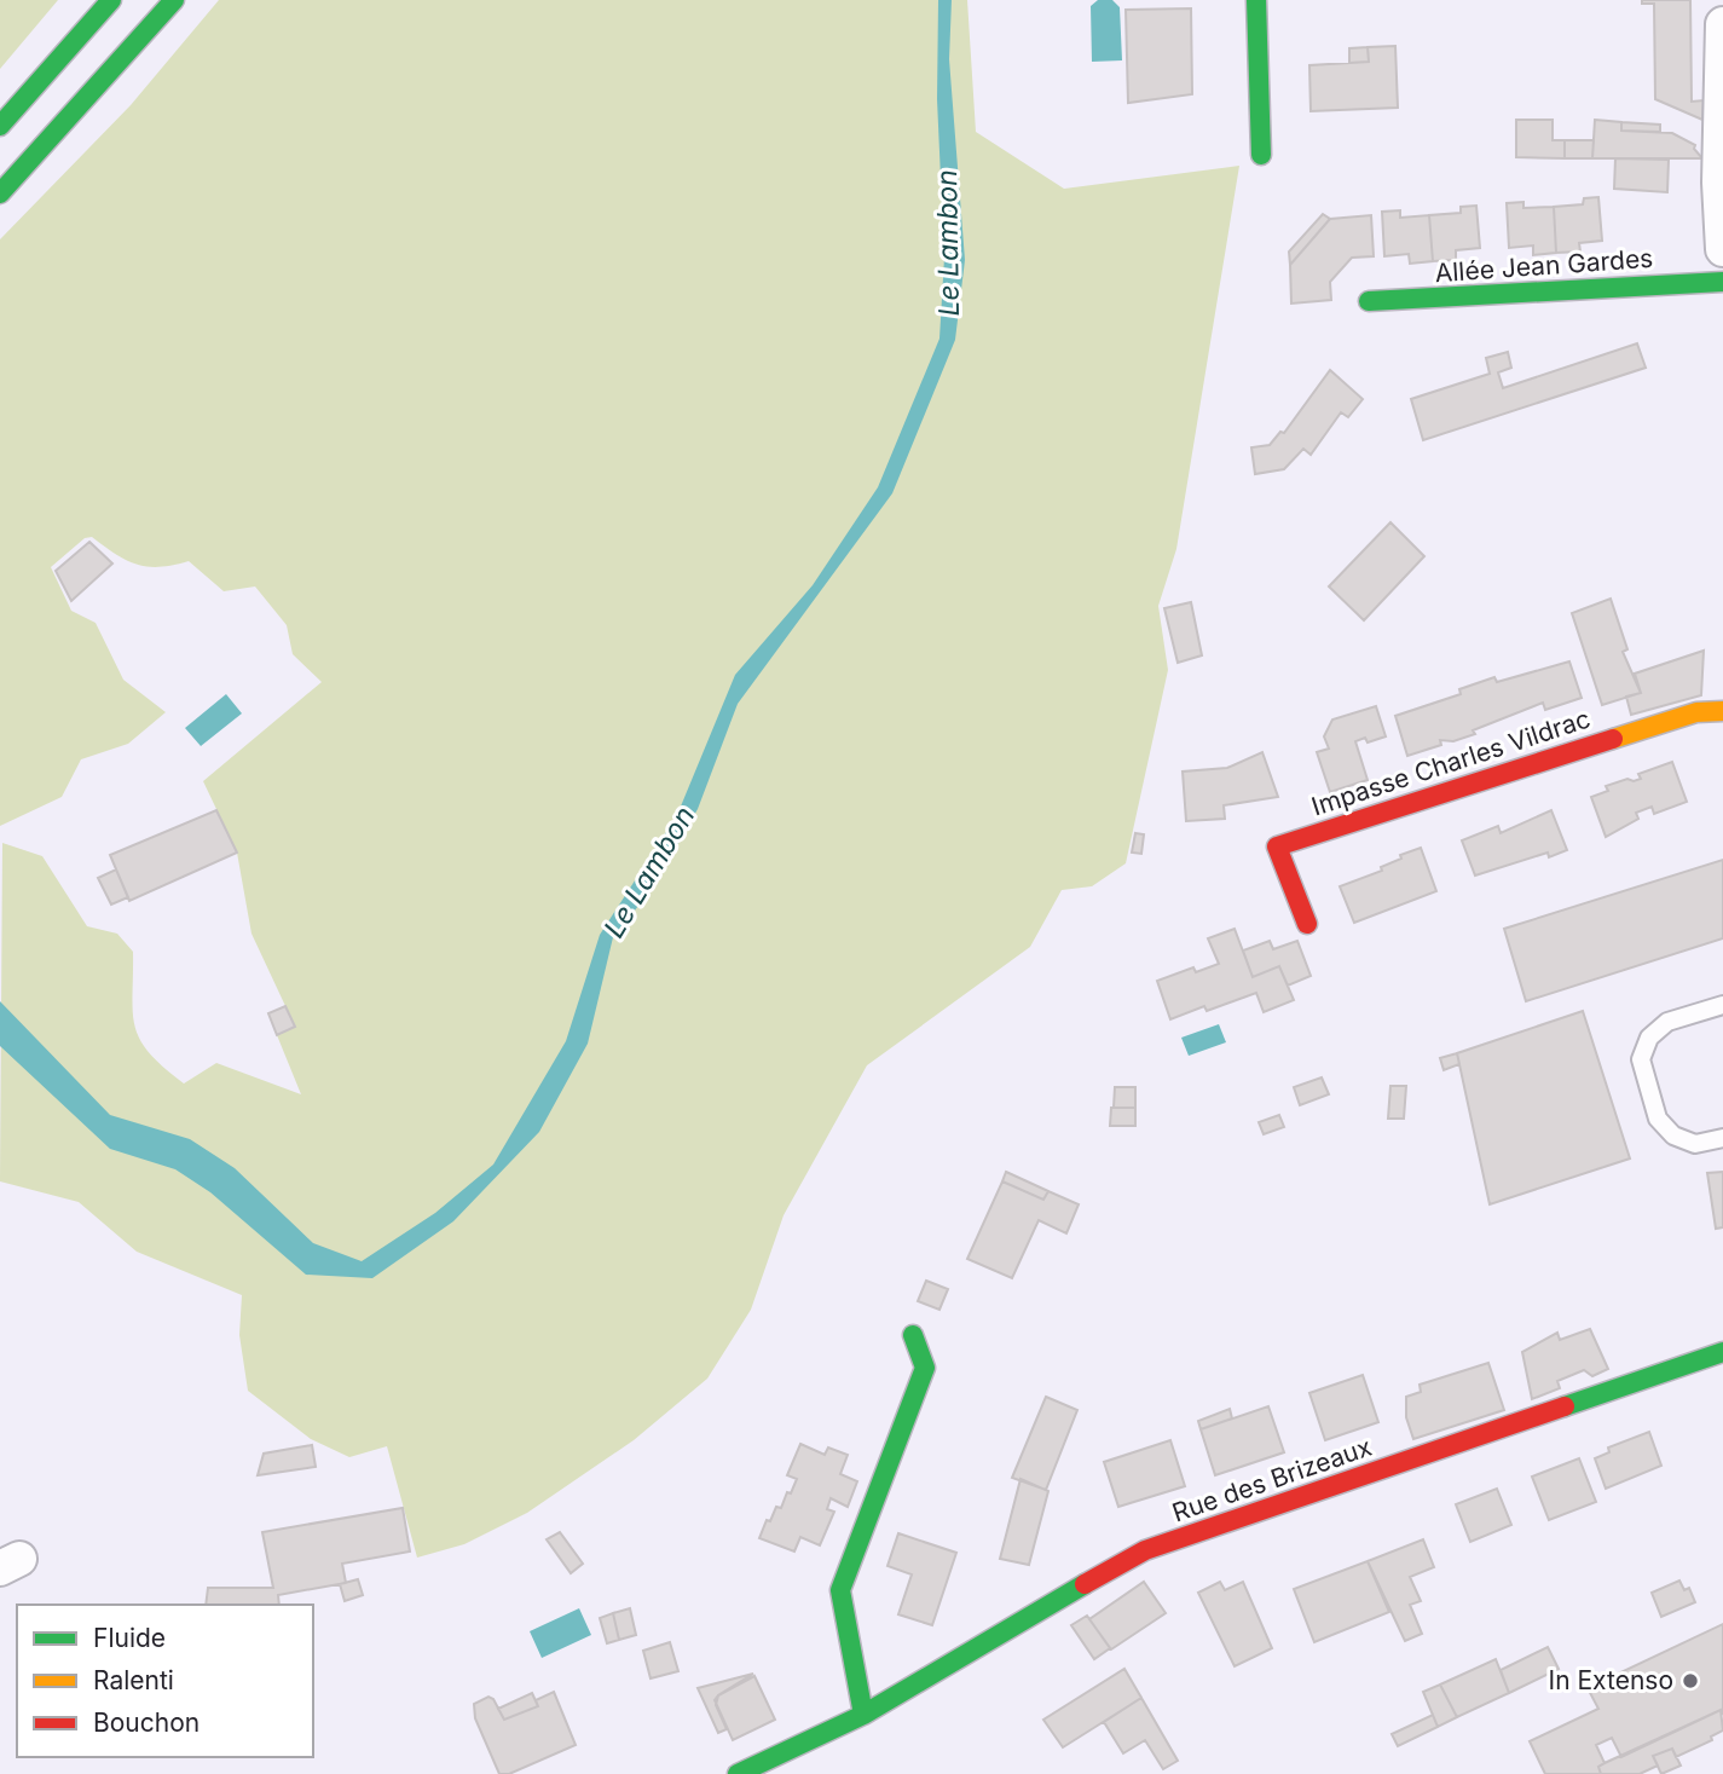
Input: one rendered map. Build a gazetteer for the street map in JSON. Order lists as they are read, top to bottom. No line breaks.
{"streets":{"main road":["Allée Jean Gardes","Impasse Charles Vildrac","Rue des Brizeaux"]},"water":["Le Lambon"],"places":["In Extenso"],"legend":["Fluide","Ralenti","Bouchon"]}
